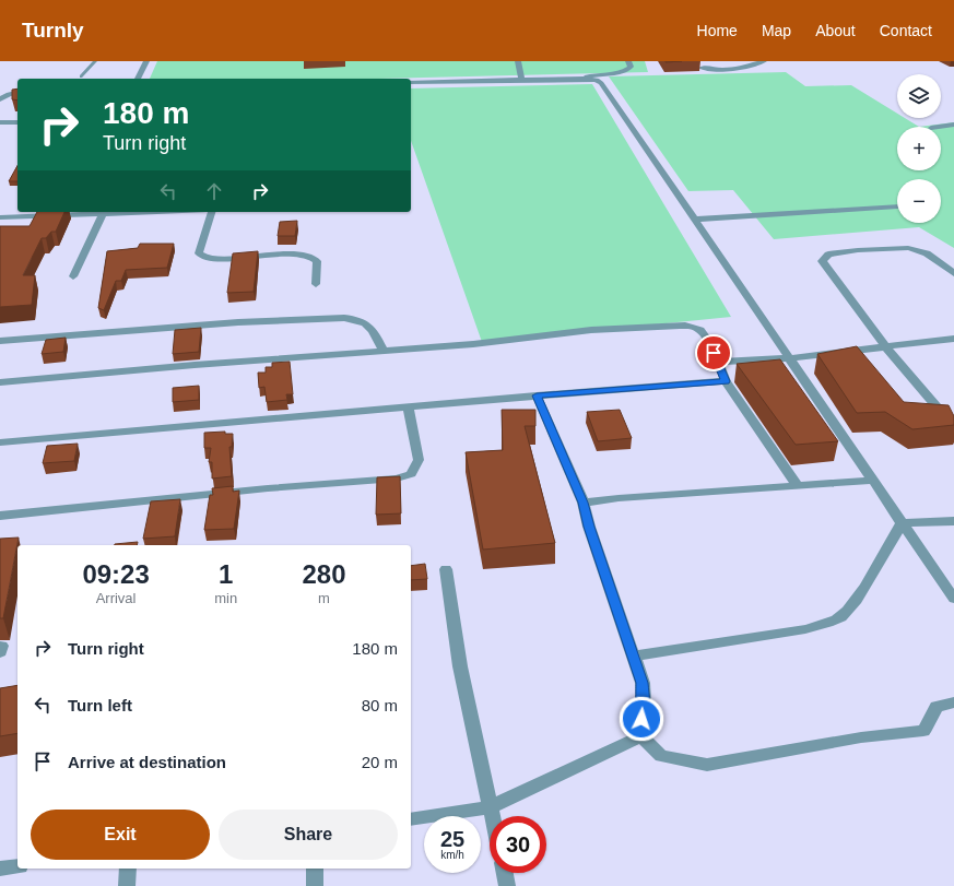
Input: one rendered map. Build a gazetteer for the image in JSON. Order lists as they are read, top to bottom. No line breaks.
{"page":{"header":"Turnly","nav":["Home","Map","About","Contact"],"map_buttons":["+","−"],"turn":["180 m","Turn right"],"eta":["09:23","Arrival","1","min","280","m"],"list":[{"name":"Turn right","value":"180 m"},{"name":"Turn left","value":"80 m"},{"name":"Arrive at destination","value":"20 m"}],"buttons":["Exit","Share"],"speed":"25 km/h","limit":"30"}}
